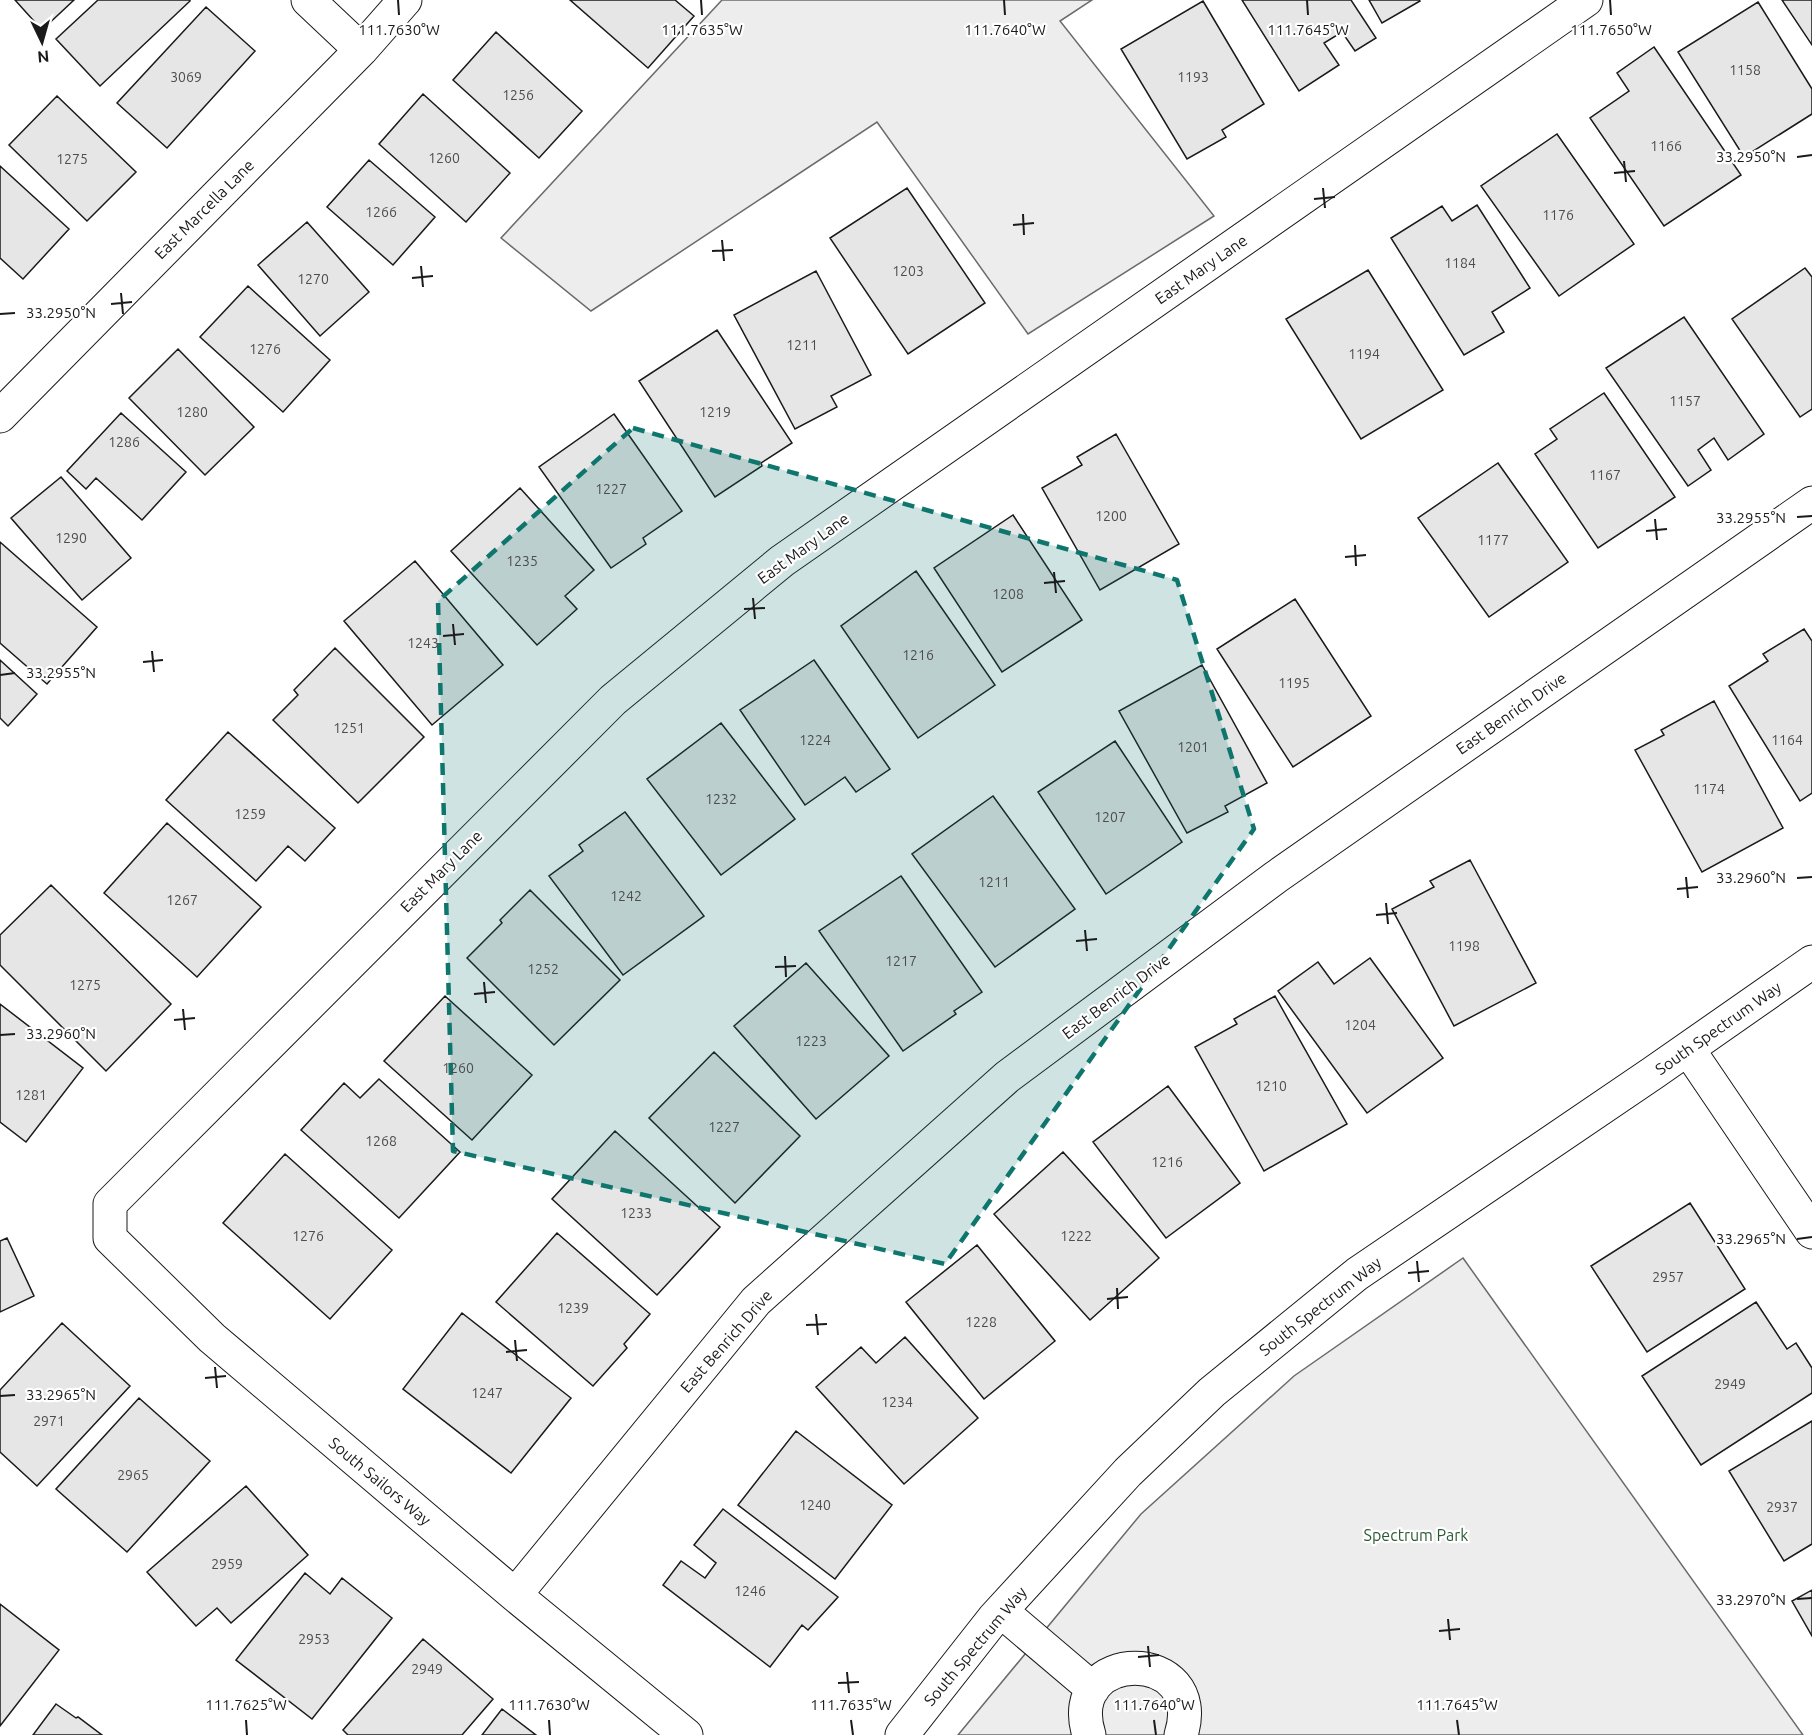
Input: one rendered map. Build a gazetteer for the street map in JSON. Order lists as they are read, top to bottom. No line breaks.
{"streets":{"street":["East Marcella Lane","East Mary Lane","East Benrich Drive","South Spectrum Way","South Sailors Way"]},"crossings":[["East Mary Lane","South Sailors Way"],["East Benrich Drive","South Sailors Way"]],"parks":["Spectrum Park"],"house_numbers":["1158","3069","1193","1256","1166","1260","1275","1266","1176","1184","1203","1270","1211","1276","1194","1157","1280","1219","1286","1167","1227","1200","1290","1177","1235","1208","1243","1216","1195","1251","1224","1164","1201","1174","1232","1259","1207","1211","1242","1267","1198","1217","1252","1275","1204","1223","1260","1210","1281","1227","1268","1216","1233","1276","1222","2957","1239","1228","2949","1247","1234","2971","2965","1240","2937","2959","1246","2953","2949"],"north":"bottom","coordinates":["111.7630°W","111.7635°W","111.7640°W","111.7645°W","111.7650°W","33.2950°N","33.2955°N","33.2960°N","33.2965°N","33.2970°N","111.7625°W"]}
